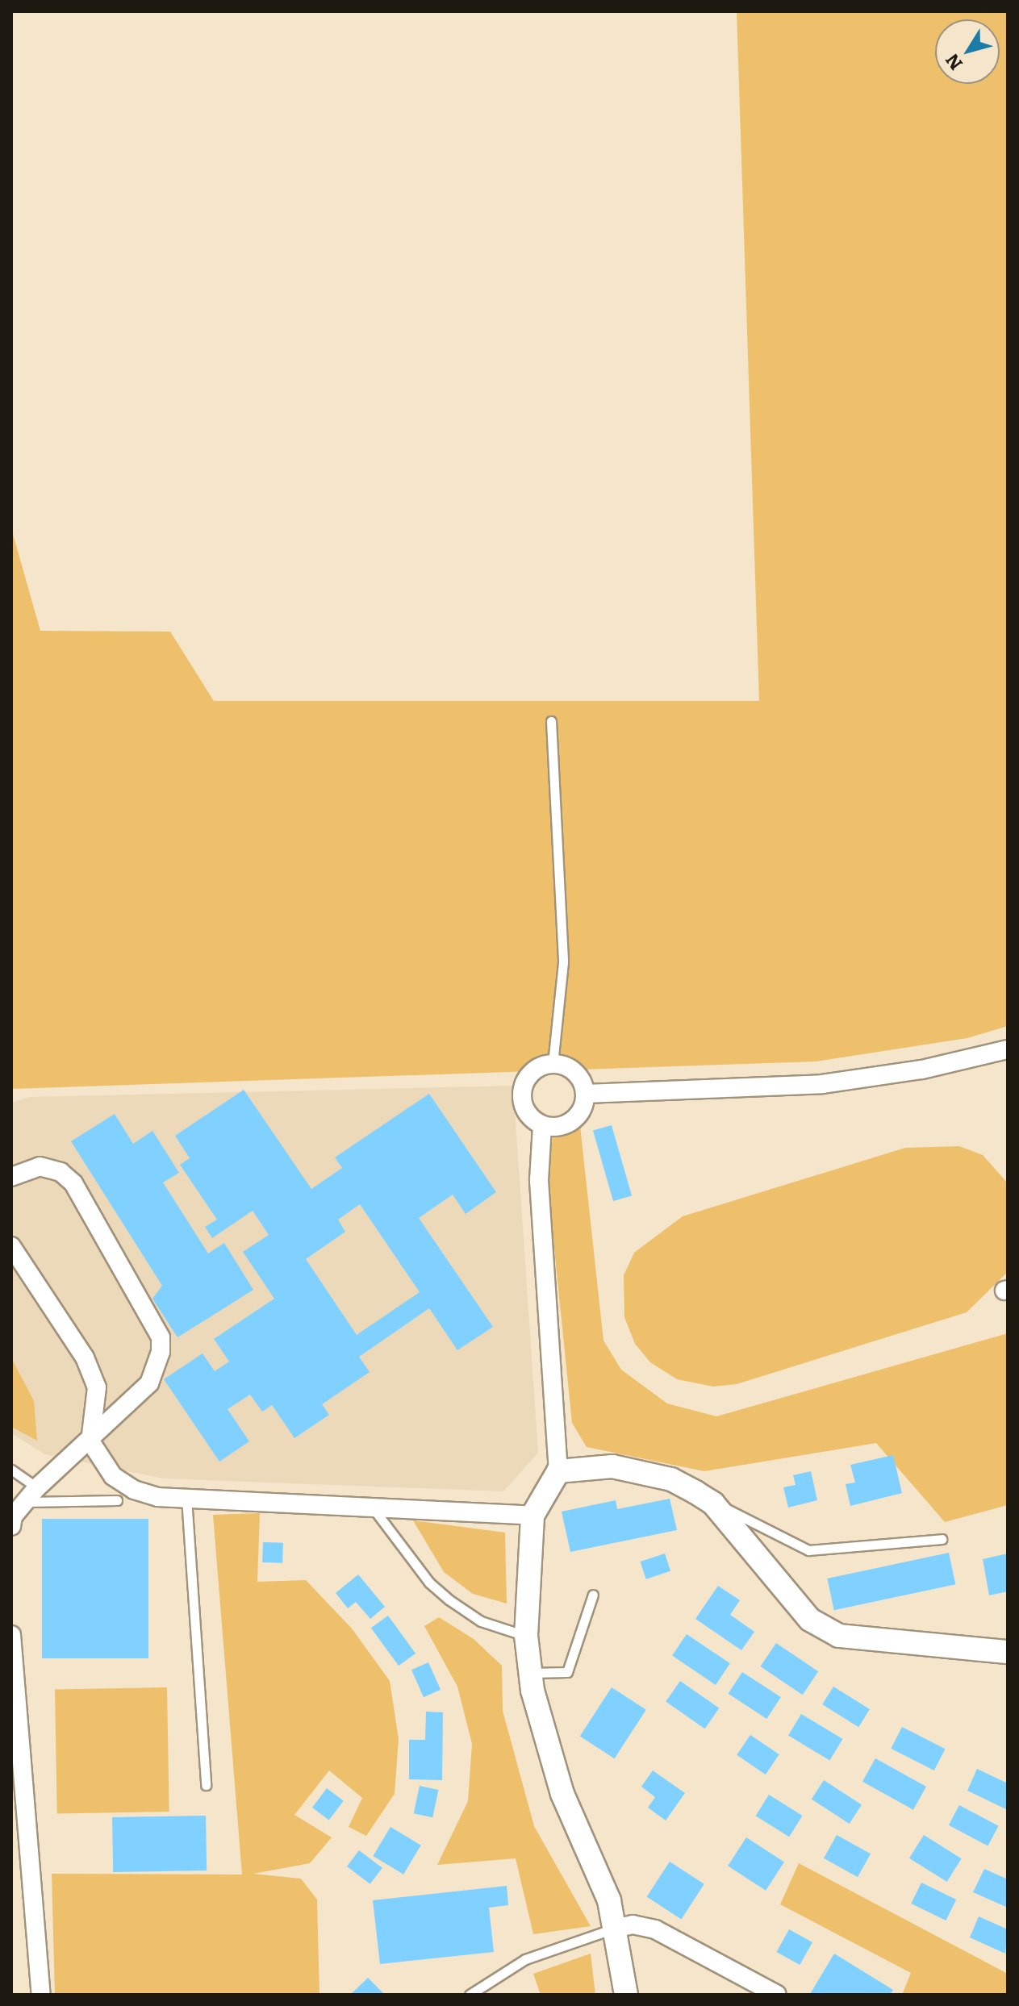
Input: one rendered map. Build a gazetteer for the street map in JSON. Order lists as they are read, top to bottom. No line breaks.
{"north":"bottom left"}
